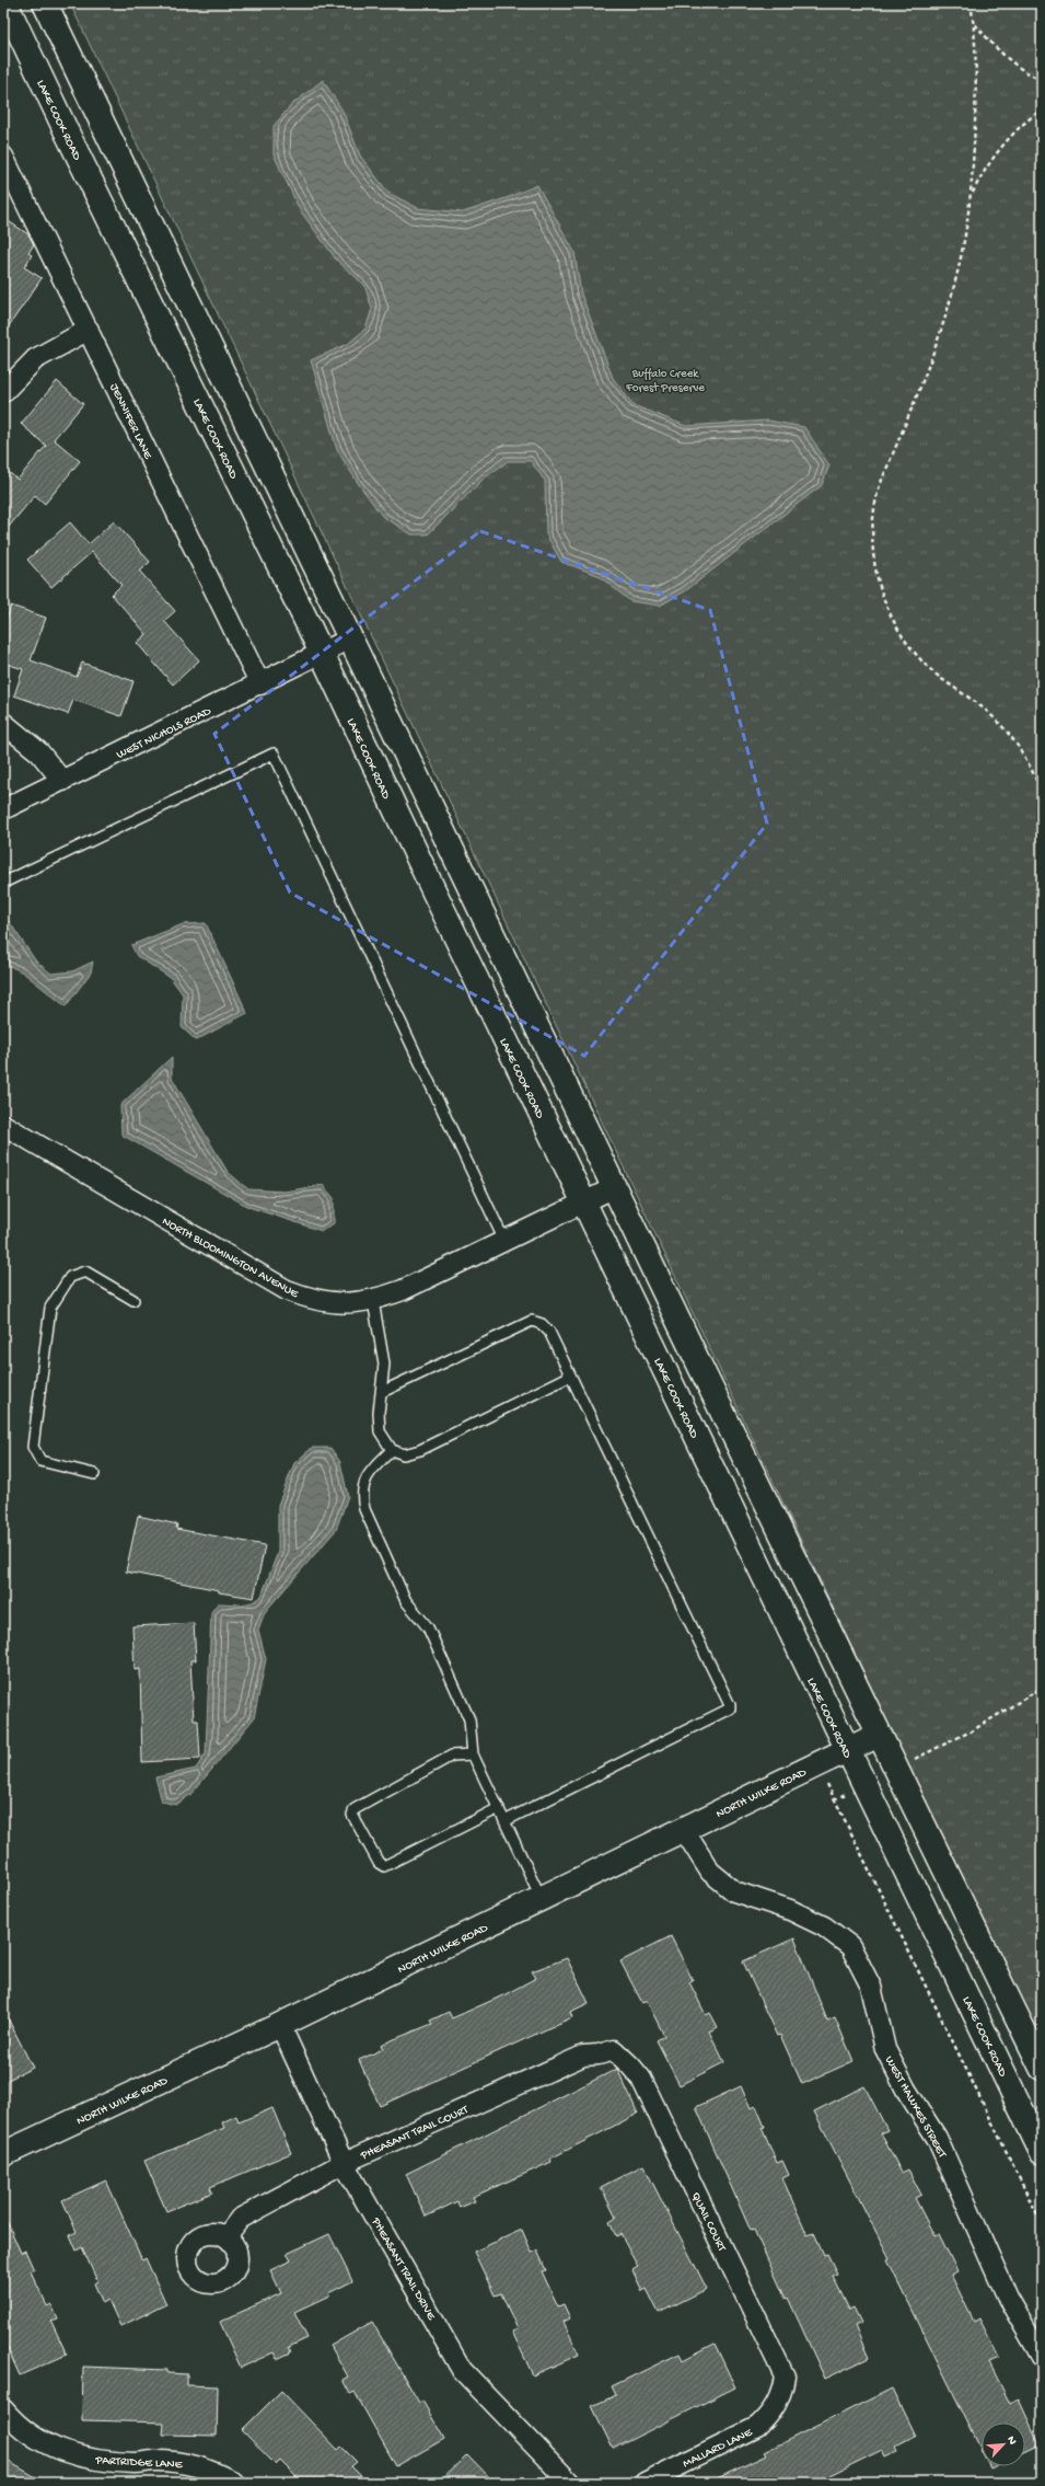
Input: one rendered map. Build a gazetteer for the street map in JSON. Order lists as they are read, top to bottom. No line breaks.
{"streets":{"main road":["LAKE COOK ROAD","NORTH WILKE ROAD"],"street":["JENNIFER LANE","WEST NICHOLS ROAD","NORTH BLOOMINGTON AVENUE","WEST HAWKES STREET","PHEASANT TRAIL COURT","QUAIL COURT","PHEASANT TRAIL DRIVE","MALLARD LANE","PARTRIDGE LANE"]},"crossings":[["LAKE COOK ROAD","WEST NICHOLS ROAD"],["LAKE COOK ROAD","NORTH BLOOMINGTON AVENUE"],["LAKE COOK ROAD","NORTH WILKE ROAD"],["JENNIFER LANE","WEST NICHOLS ROAD"],["NORTH WILKE ROAD","WEST HAWKES STREET"],["NORTH WILKE ROAD","PHEASANT TRAIL DRIVE"],["PHEASANT TRAIL COURT","QUAIL COURT"],["PHEASANT TRAIL COURT","PHEASANT TRAIL DRIVE"],["QUAIL COURT","MALLARD LANE"]],"parks":["Buffalo Creek Forest Preserve"],"north":"top right"}
